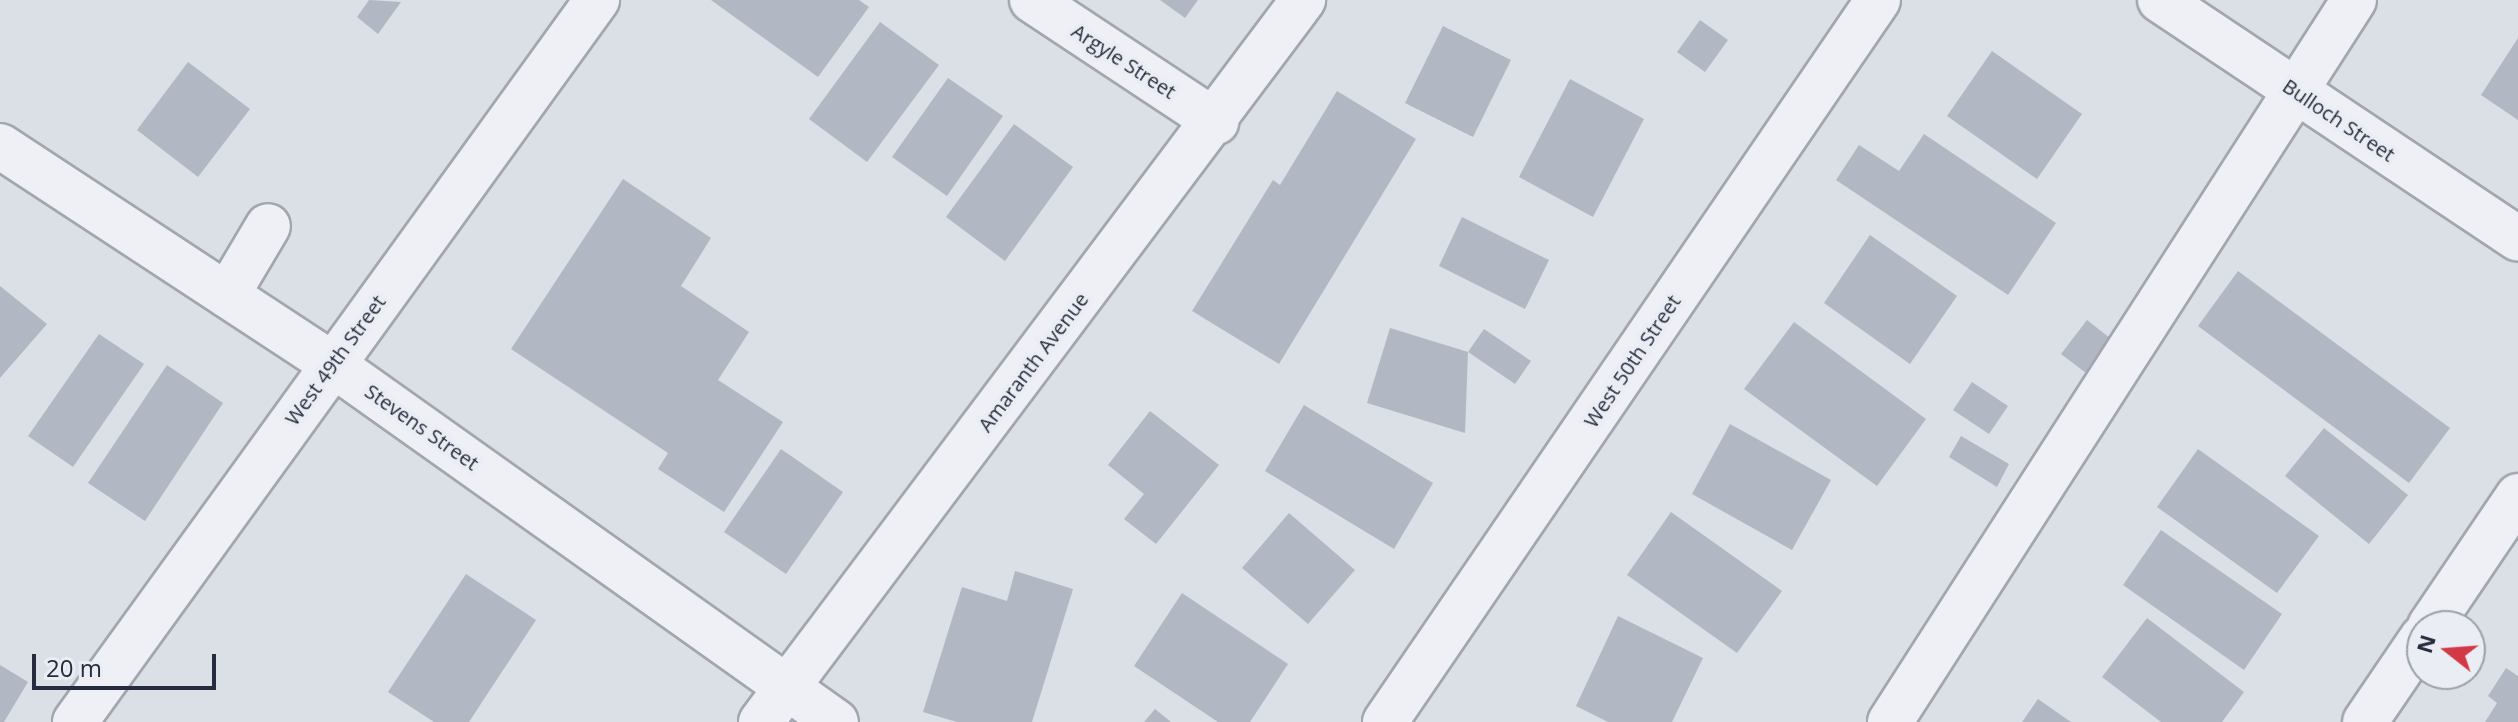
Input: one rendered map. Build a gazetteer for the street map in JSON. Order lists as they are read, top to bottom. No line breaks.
{"streets":{"street":["Argyle Street","Bulloch Street","West 49th Street","West 50th Street","Amaranth Avenue","Stevens Street"]},"crossings":[["Argyle Street","Amaranth Avenue"],["West 49th Street","Stevens Street"],["Amaranth Avenue","Stevens Street"]],"scale_bar":"20 m","north":"left"}
